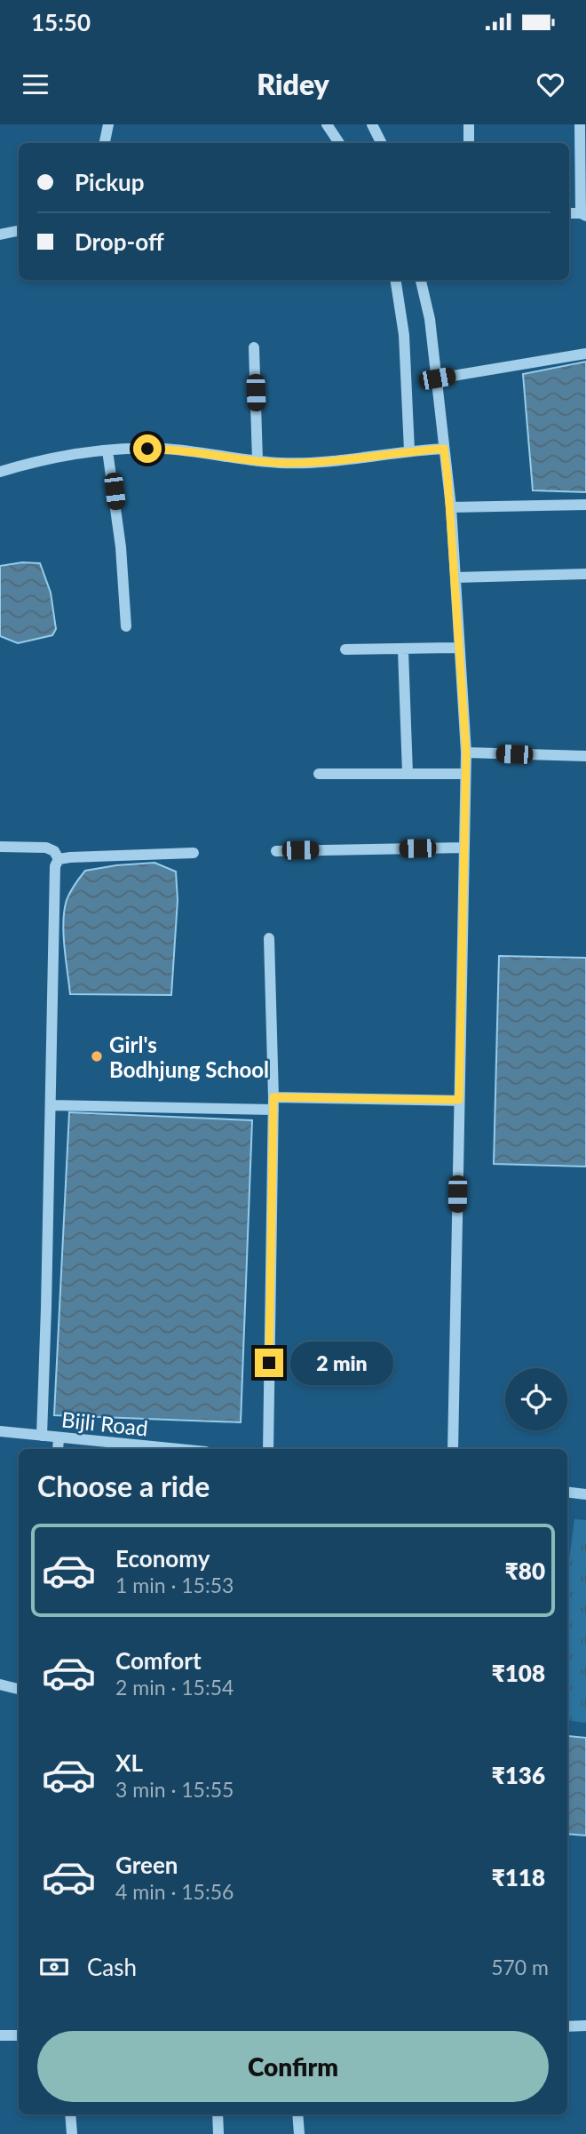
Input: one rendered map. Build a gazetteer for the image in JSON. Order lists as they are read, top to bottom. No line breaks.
{"streets":{"street":["Bijli Road"]},"places":["Girl's Bodhjung School"],"page":{"status":"15:50","header":"Ridey","banner":["Pickup","Drop-off"],"bubble":"2 min","heading":"Choose a ride","list":[{"name":"Economy","note":"1 min · 15:53","value":"₹80"},{"name":"Comfort","note":"2 min · 15:54","value":"₹108"},{"name":"XL","note":"3 min · 15:55","value":"₹136"},{"name":"Green","note":"4 min · 15:56","value":"₹118"}],"pay":["Cash","570 m"],"buttons":"Confirm"}}
